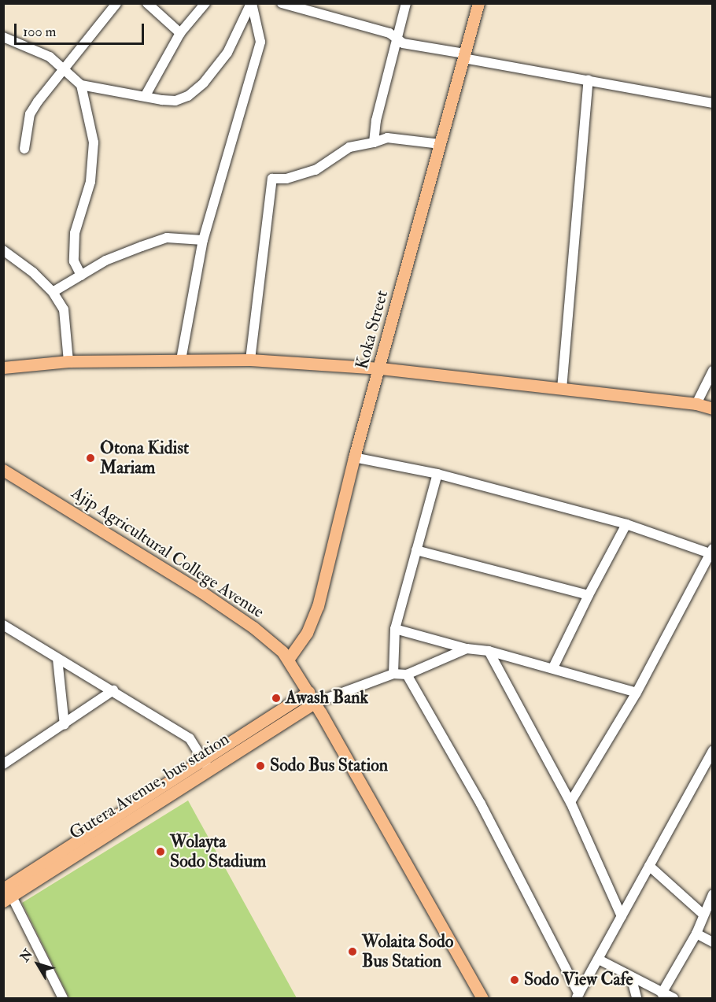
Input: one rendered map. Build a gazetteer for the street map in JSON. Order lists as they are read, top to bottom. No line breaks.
{"streets":{"main road":["Koka Street","Ajip Agricultural College Avenue"]},"crossings":[["Koka Street","Ajip Agricultural College Avenue"]],"places":["Otona Kidist Mariam","Awash Bank","Sodo Bus Station","Wolayta Sodo Stadium","Wolaita Sodo Bus Station","Sodo View Cafe"],"scale_bar":"100 m","north":"top left"}
